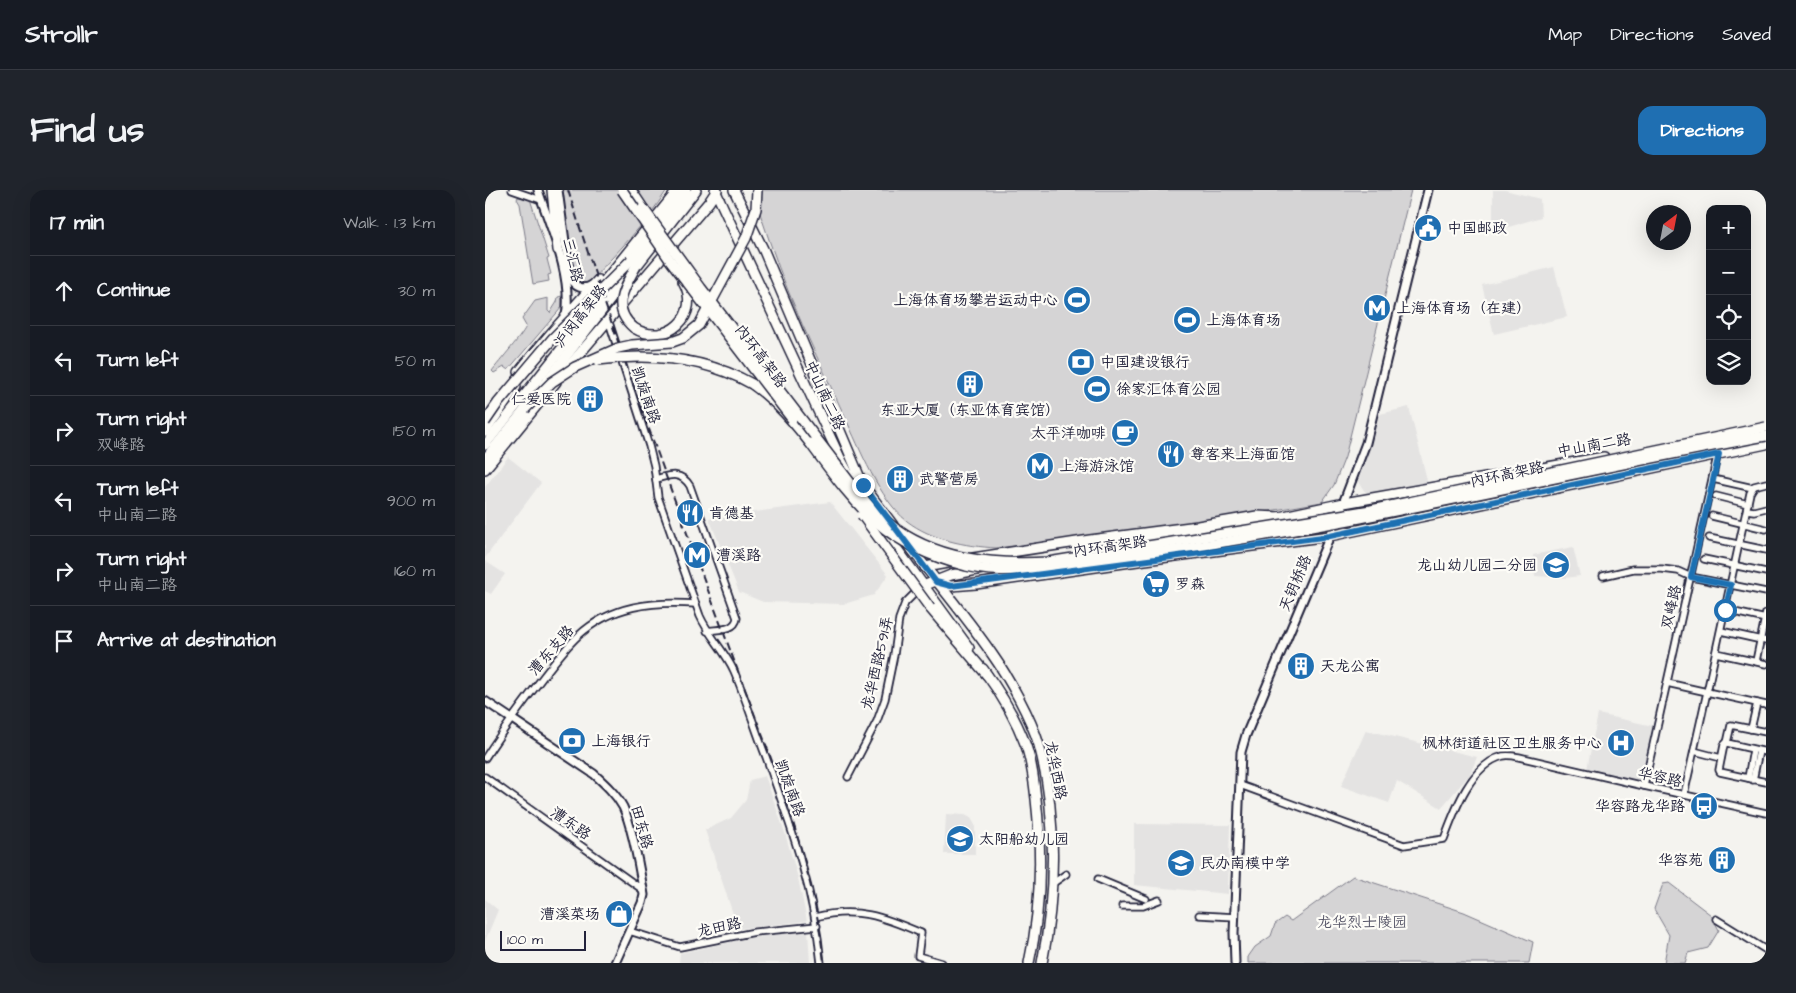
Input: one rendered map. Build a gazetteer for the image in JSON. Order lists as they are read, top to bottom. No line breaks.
{"streets":{"main road":["沪闵高架路","内环高架路","中山南二路","龙华西路"],"street":["三汇路","凯旋南路","天钥桥路","双峰路","漕东支路","龙华西路591弄","华容路","漕东路","田东路","龙田路"]},"crossings":[["凯旋南路","漕东支路"],["凯旋南路","龙田路"],["中山南二路","天钥桥路"],["中山南二路","双峰路"],["中山南二路","龙华西路591弄"],["中山南二路","龙华西路"],["天钥桥路","华容路"],["双峰路","华容路"],["漕东支路","田东路"],["龙华西路591弄","龙华西路"],["漕东路","田东路"],["田东路","龙田路"]],"parks":["龙华烈士陵园"],"places":{"public building":["中国邮政"],"sports":["上海体育场攀岩运动中心","上海体育场","徐家汇体育公园"],"metro station":["上海体育场（在建）","上海游泳馆","漕溪路"],"bank":["中国建设银行","上海银行"],"building":["东亚大厦（东亚体育宾馆）","仁爱医院","武警营房","天龙公寓","华容苑"],"cafe":["太平洋咖啡"],"restaurant":["尊客来上海面馆","肯德基"],"school or university":["龙山幼儿园二分园","太阳船幼儿园","民办南模中学"],"supermarket":["罗森"],"hospital":["枫林街道社区卫生服务中心"],"bus stop":["华容路龙华路"],"shop":["漕溪菜场"]},"scale_bar":"100 m","north":"top right","page":{"header":"Strollr","nav":["Map","Directions","Saved"],"title":"Find us","buttons":"Directions","heading":["17 min","Walk · 1.3 km"],"map_buttons":["+","−"],"list":[["Continue","30 m"],["Turn left","50 m"],["Turn right","双峰路","150 m"],["Turn left","中山南二路","900 m"],["Turn right","中山南二路","160 m"],"Arrive at destination"],"scale":"100 m"}}
